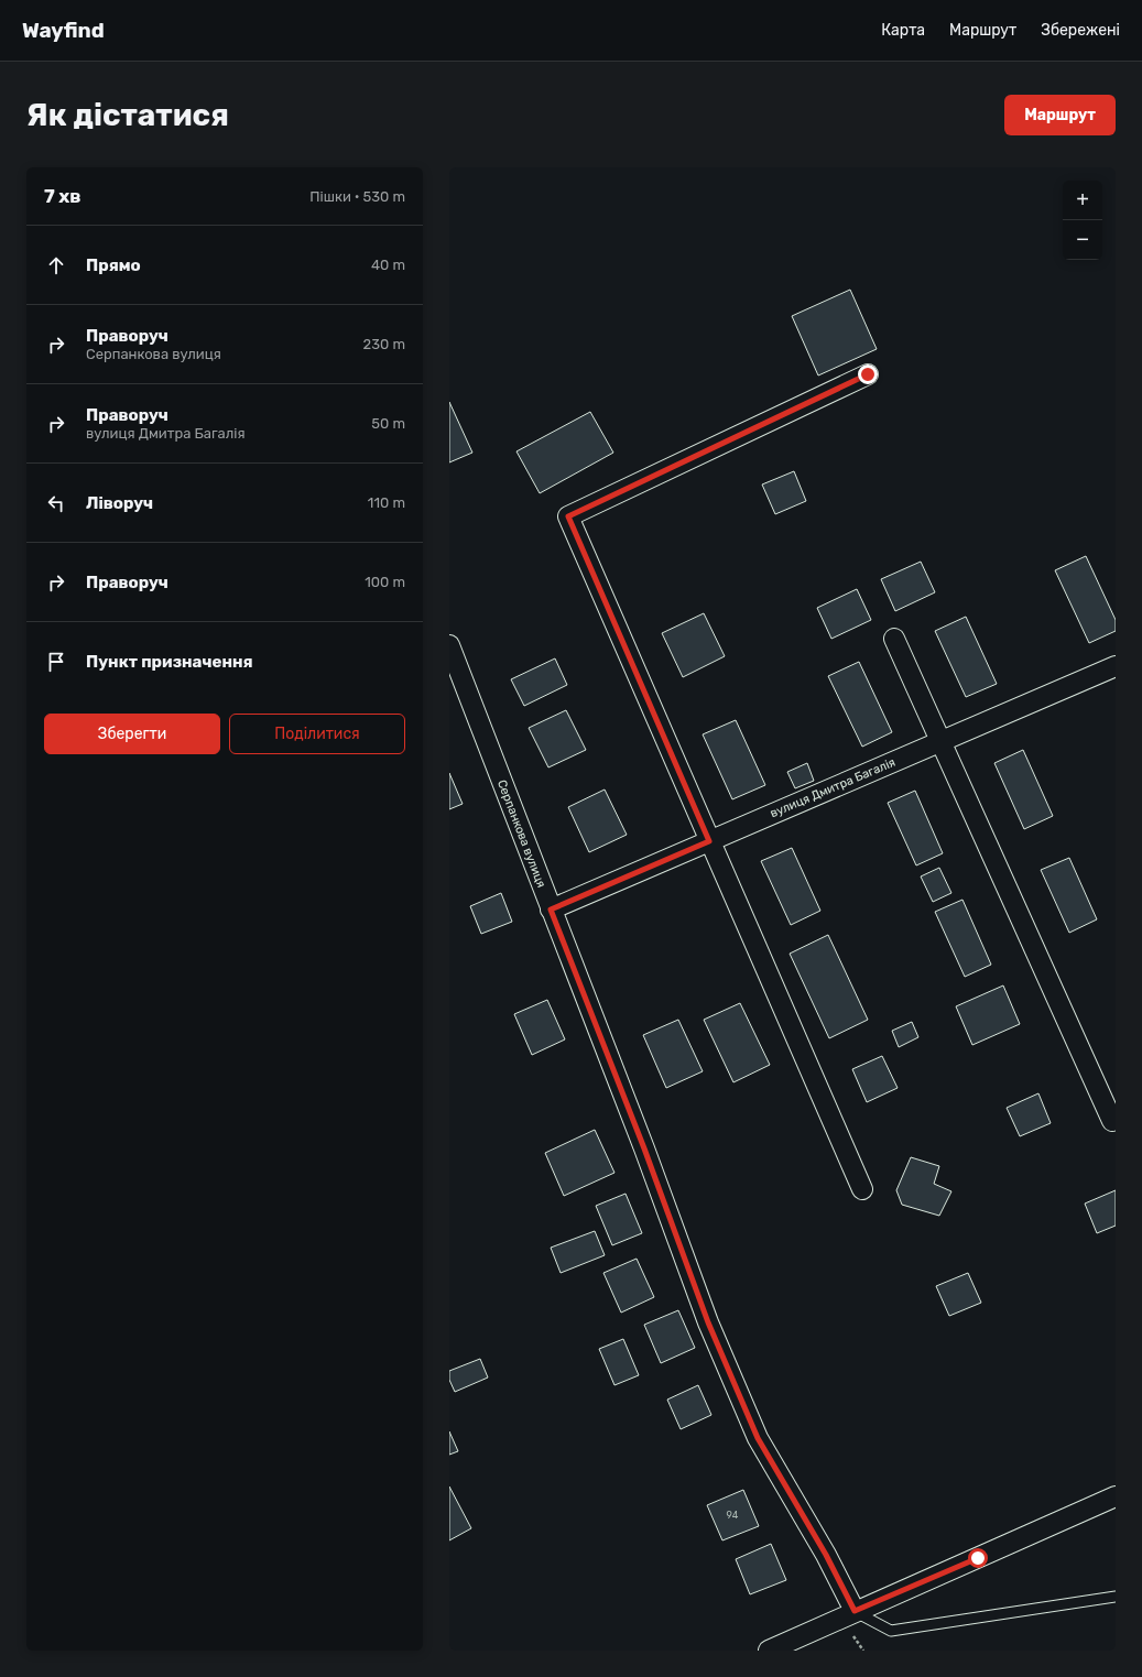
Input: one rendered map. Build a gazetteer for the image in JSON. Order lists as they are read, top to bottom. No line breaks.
{"streets":{"street":["вулиця Дмитра Багалія","Серпанкова вулиця"]},"crossings":[["вулиця Дмитра Багалія","Серпанкова вулиця"]],"house_numbers":["94"],"page":{"header":"Wayfind","nav":["Карта","Маршрут","Збережені"],"buttons":["Маршрут",["Зберегти","Поділитися"]],"title":"Як дістатися","heading":["7 хв","Пішки · 530 m"],"map_buttons":["+","−"],"list":[["Прямо","40 m"],["Праворуч","Серпанкова вулиця","230 m"],["Праворуч","вулиця Дмитра Багалія","50 m"],["Ліворуч","110 m"],["Праворуч","100 m"],"Пункт призначення"]}}
